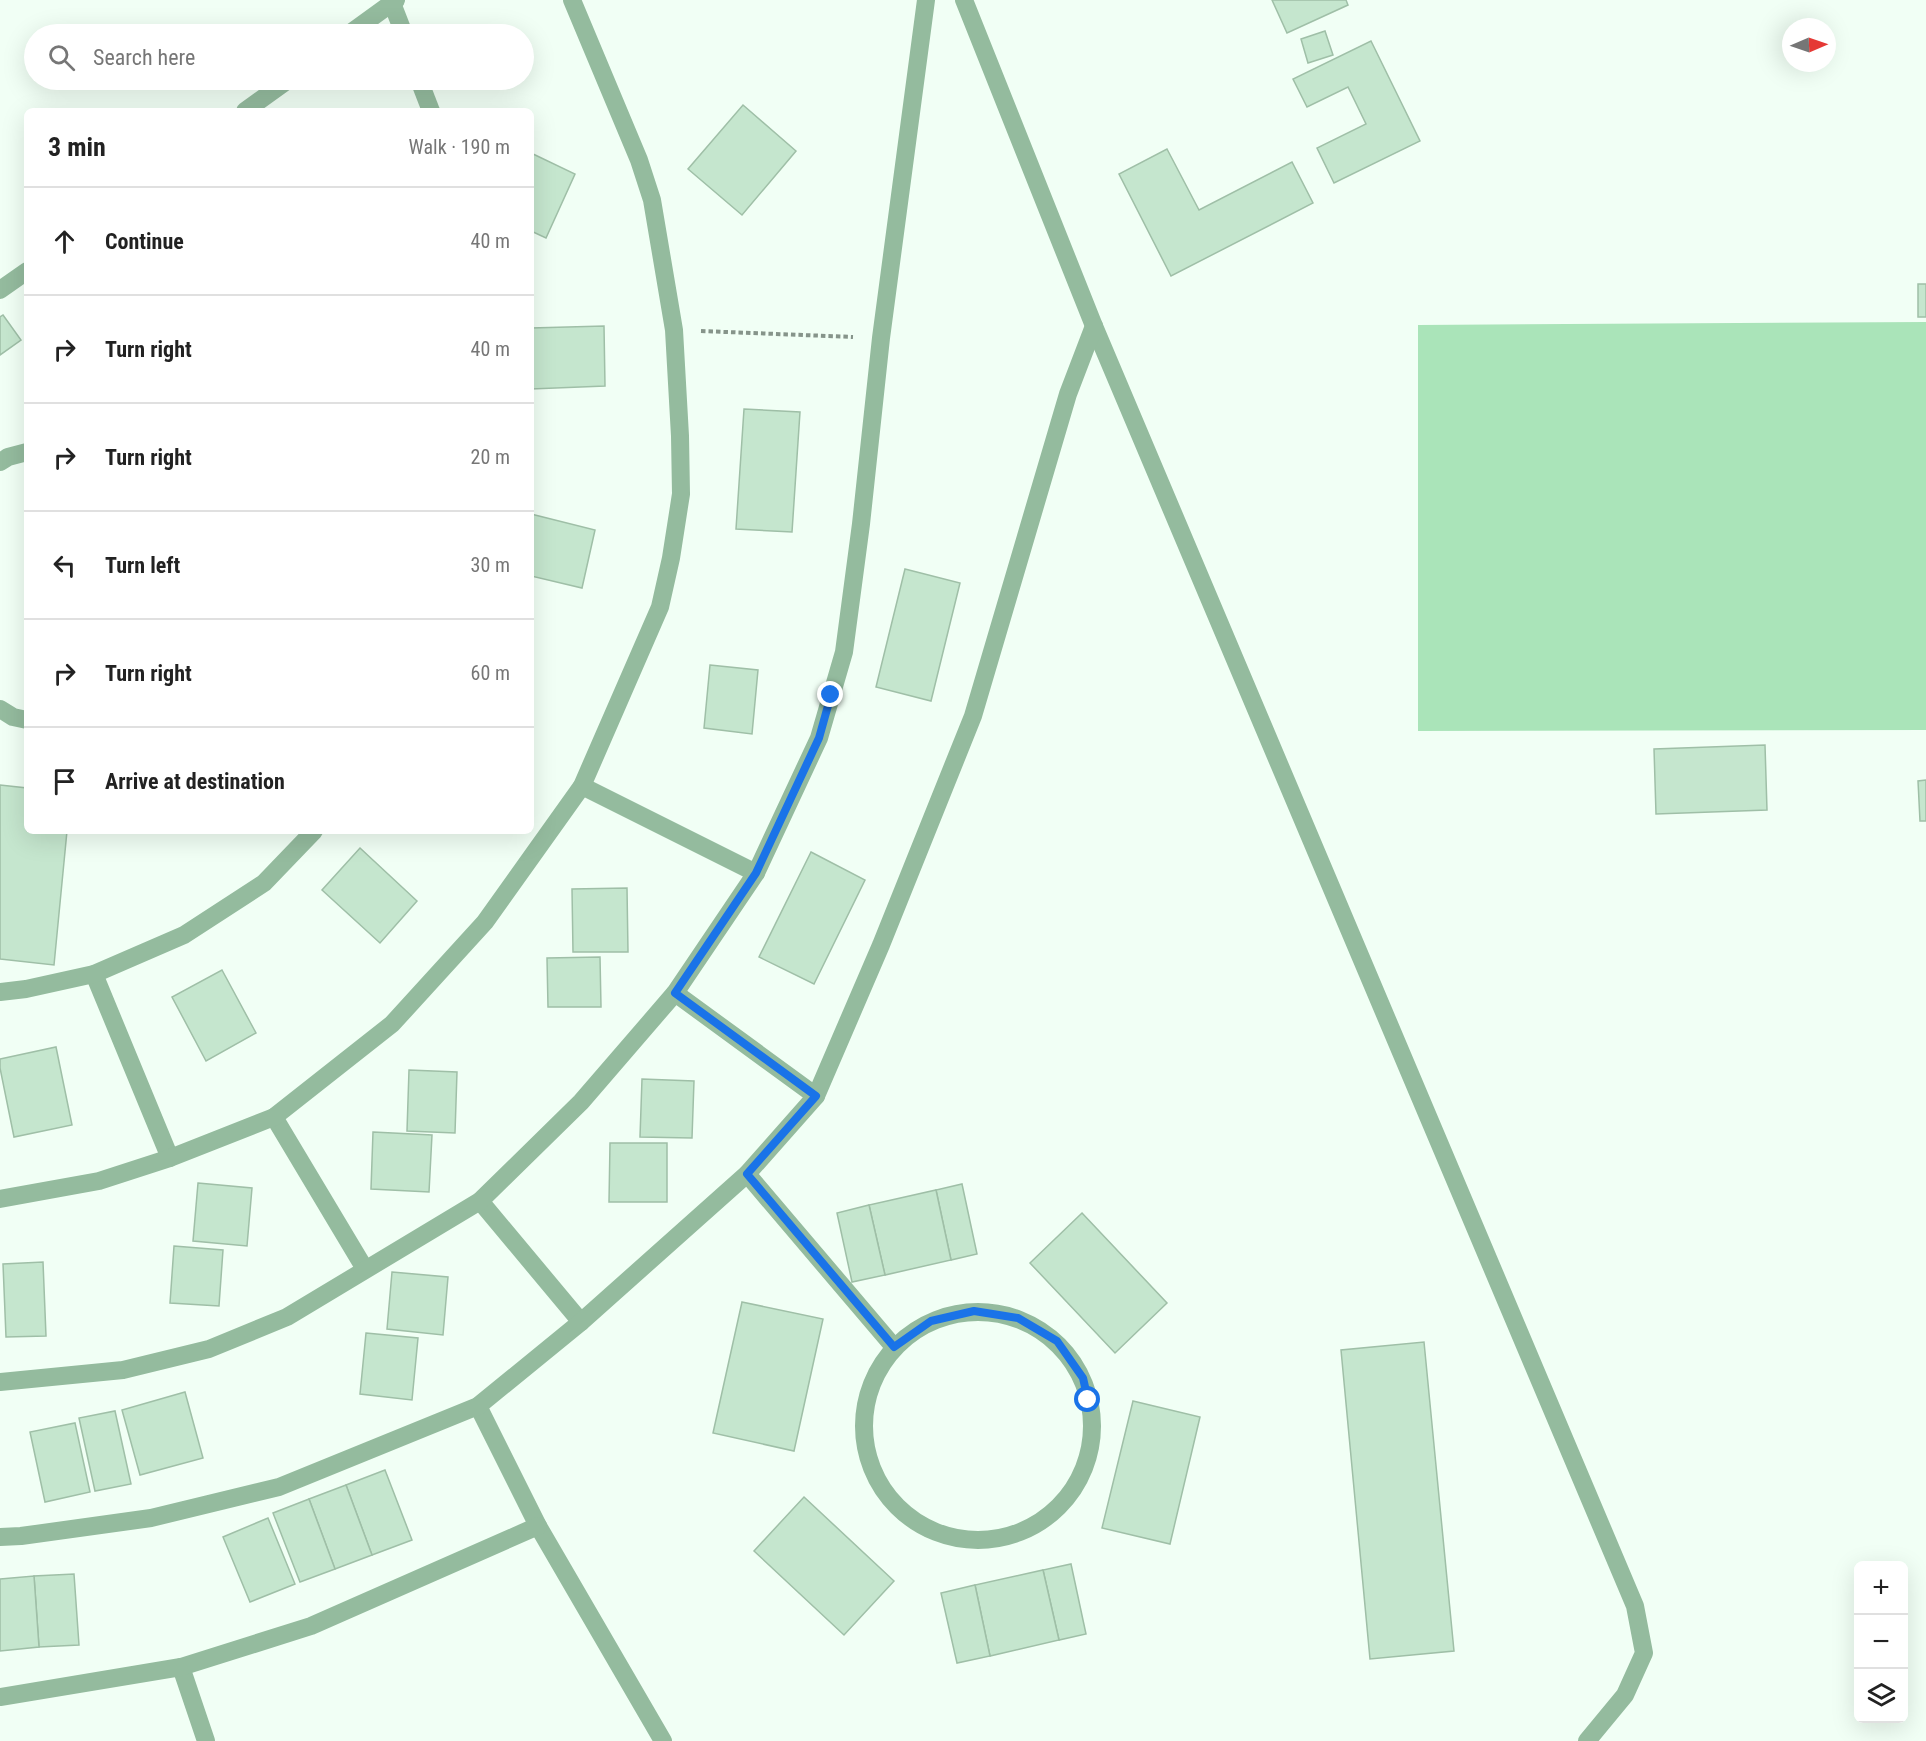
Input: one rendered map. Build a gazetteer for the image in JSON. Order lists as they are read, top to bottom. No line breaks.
{"north":"right","page":{"search":"Search here","heading":["3 min","Walk · 190 m"],"list":[["Continue","40 m"],["Turn right","40 m"],["Turn right","20 m"],["Turn left","30 m"],["Turn right","60 m"],"Arrive at destination"],"map_buttons":["+","−"]}}
